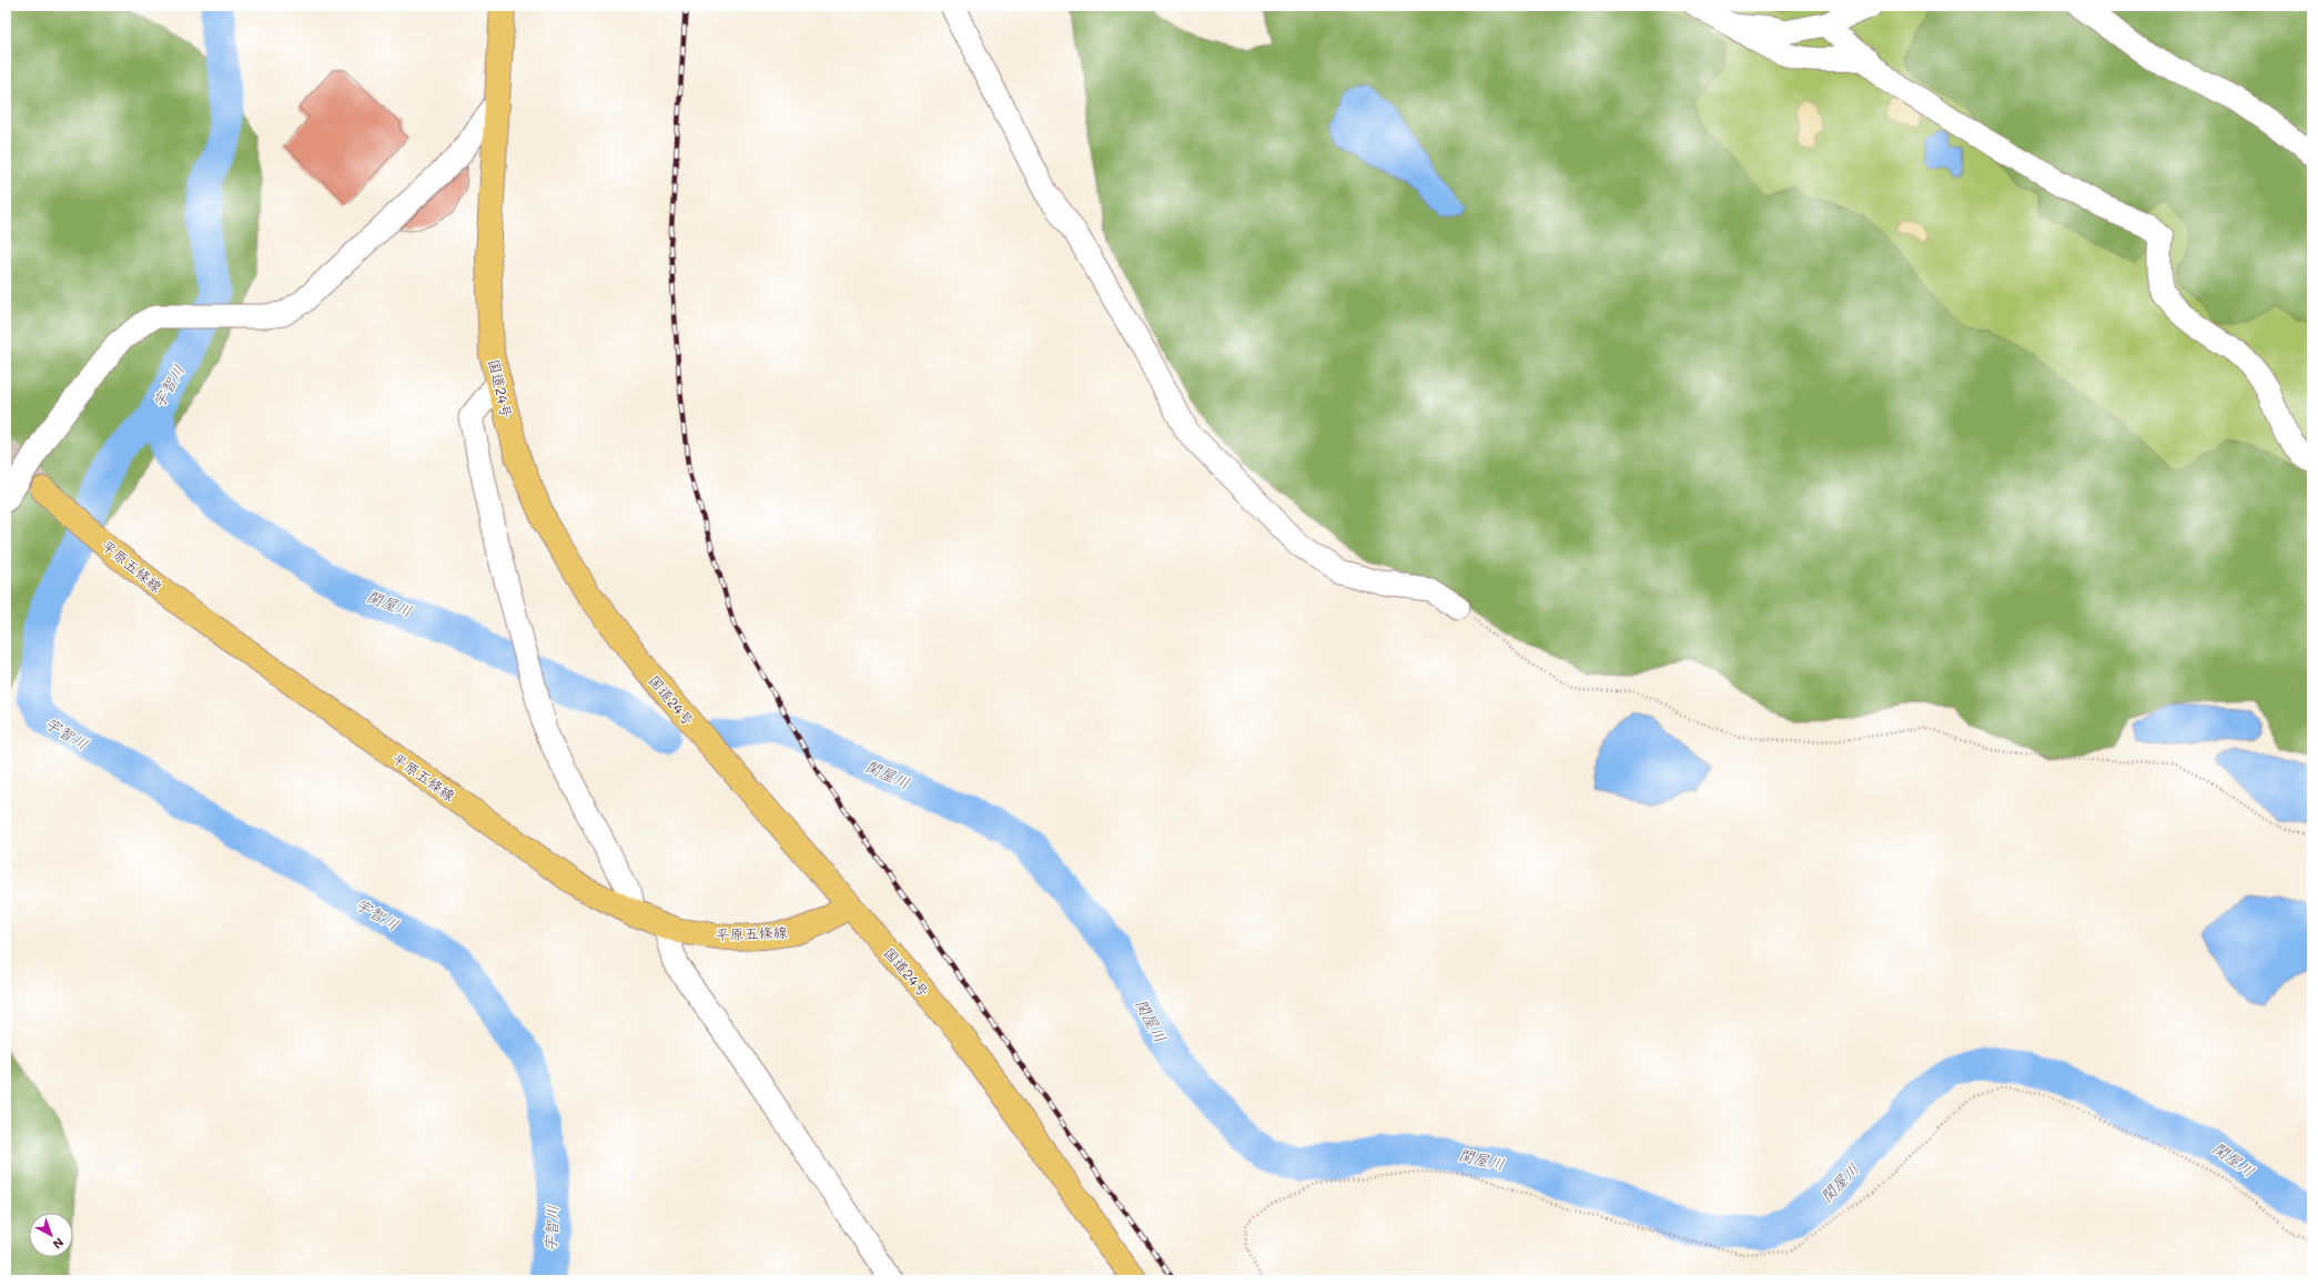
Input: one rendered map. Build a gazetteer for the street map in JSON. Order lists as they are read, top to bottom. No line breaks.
{"streets":{"main road":["国道24号","平原五條線"]},"crossings":[["国道24号","平原五條線"]],"water":["宇智川","関屋川"],"north":"bottom right"}
